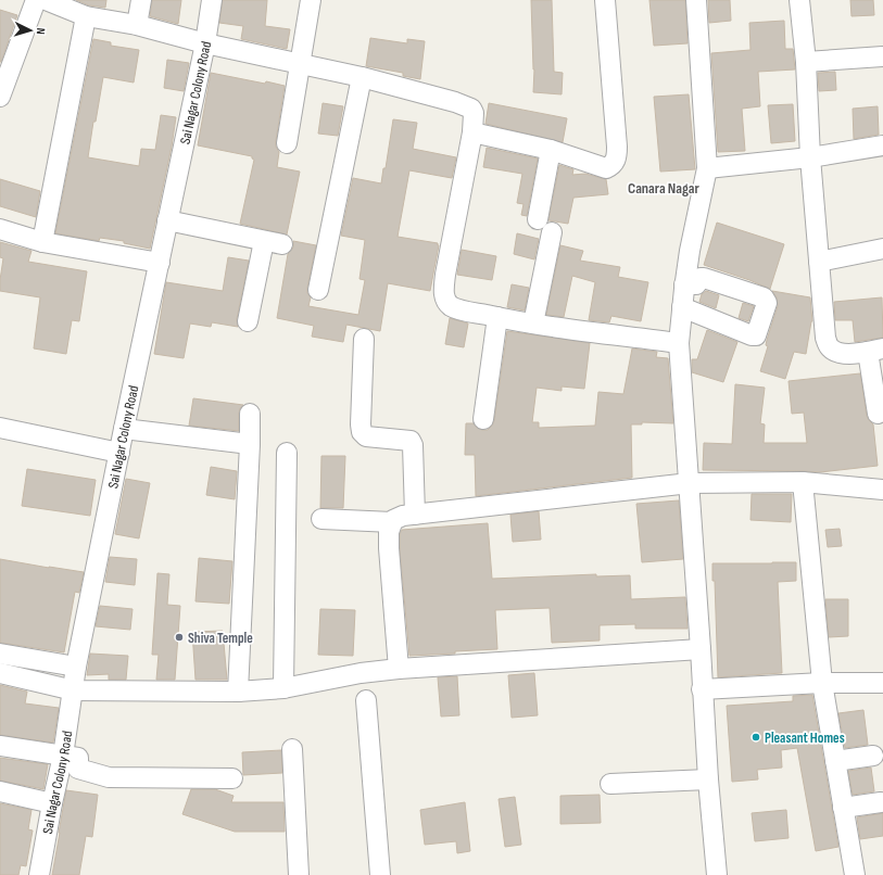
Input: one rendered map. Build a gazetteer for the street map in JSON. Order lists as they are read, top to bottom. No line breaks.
{"streets":{"street":["Sai Nagar Colony Road"]},"districts":["Canara Nagar"],"places":["Shiva Temple","Pleasant Homes"],"north":"right"}
